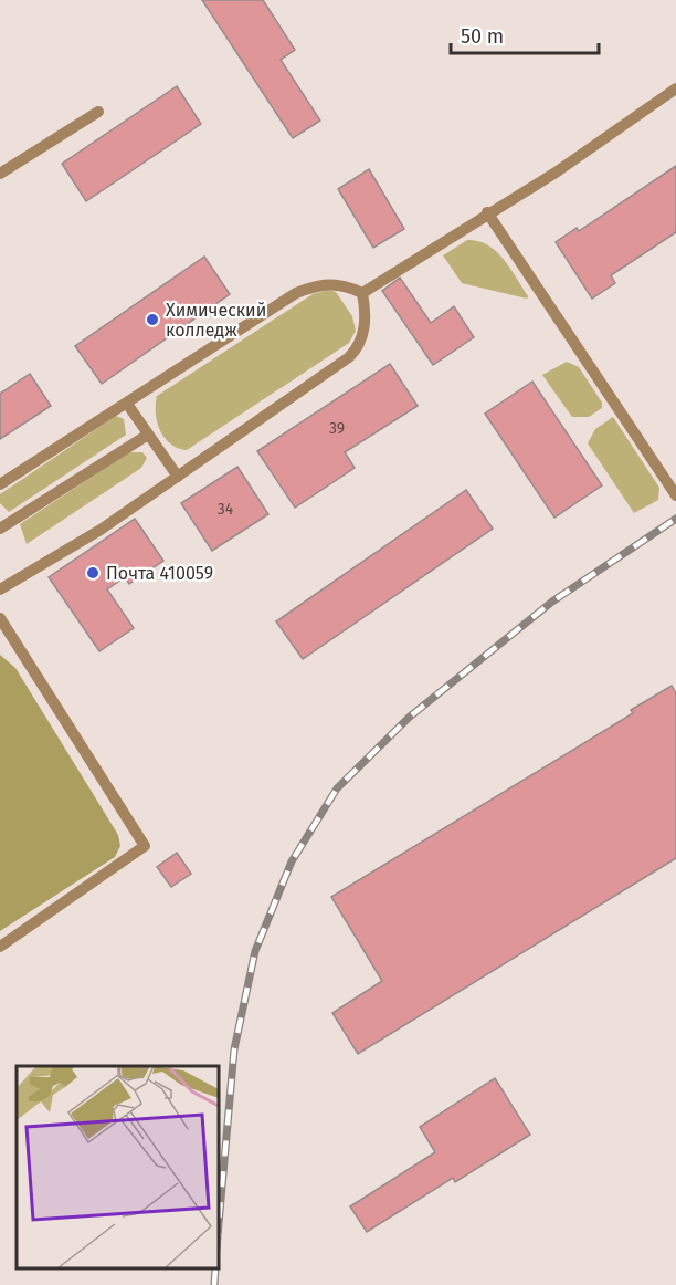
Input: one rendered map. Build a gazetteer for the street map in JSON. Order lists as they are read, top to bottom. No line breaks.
{"places":["Химический колледж","Почта 410059"],"house_numbers":["39","34"],"scale_bar":"50 m"}
